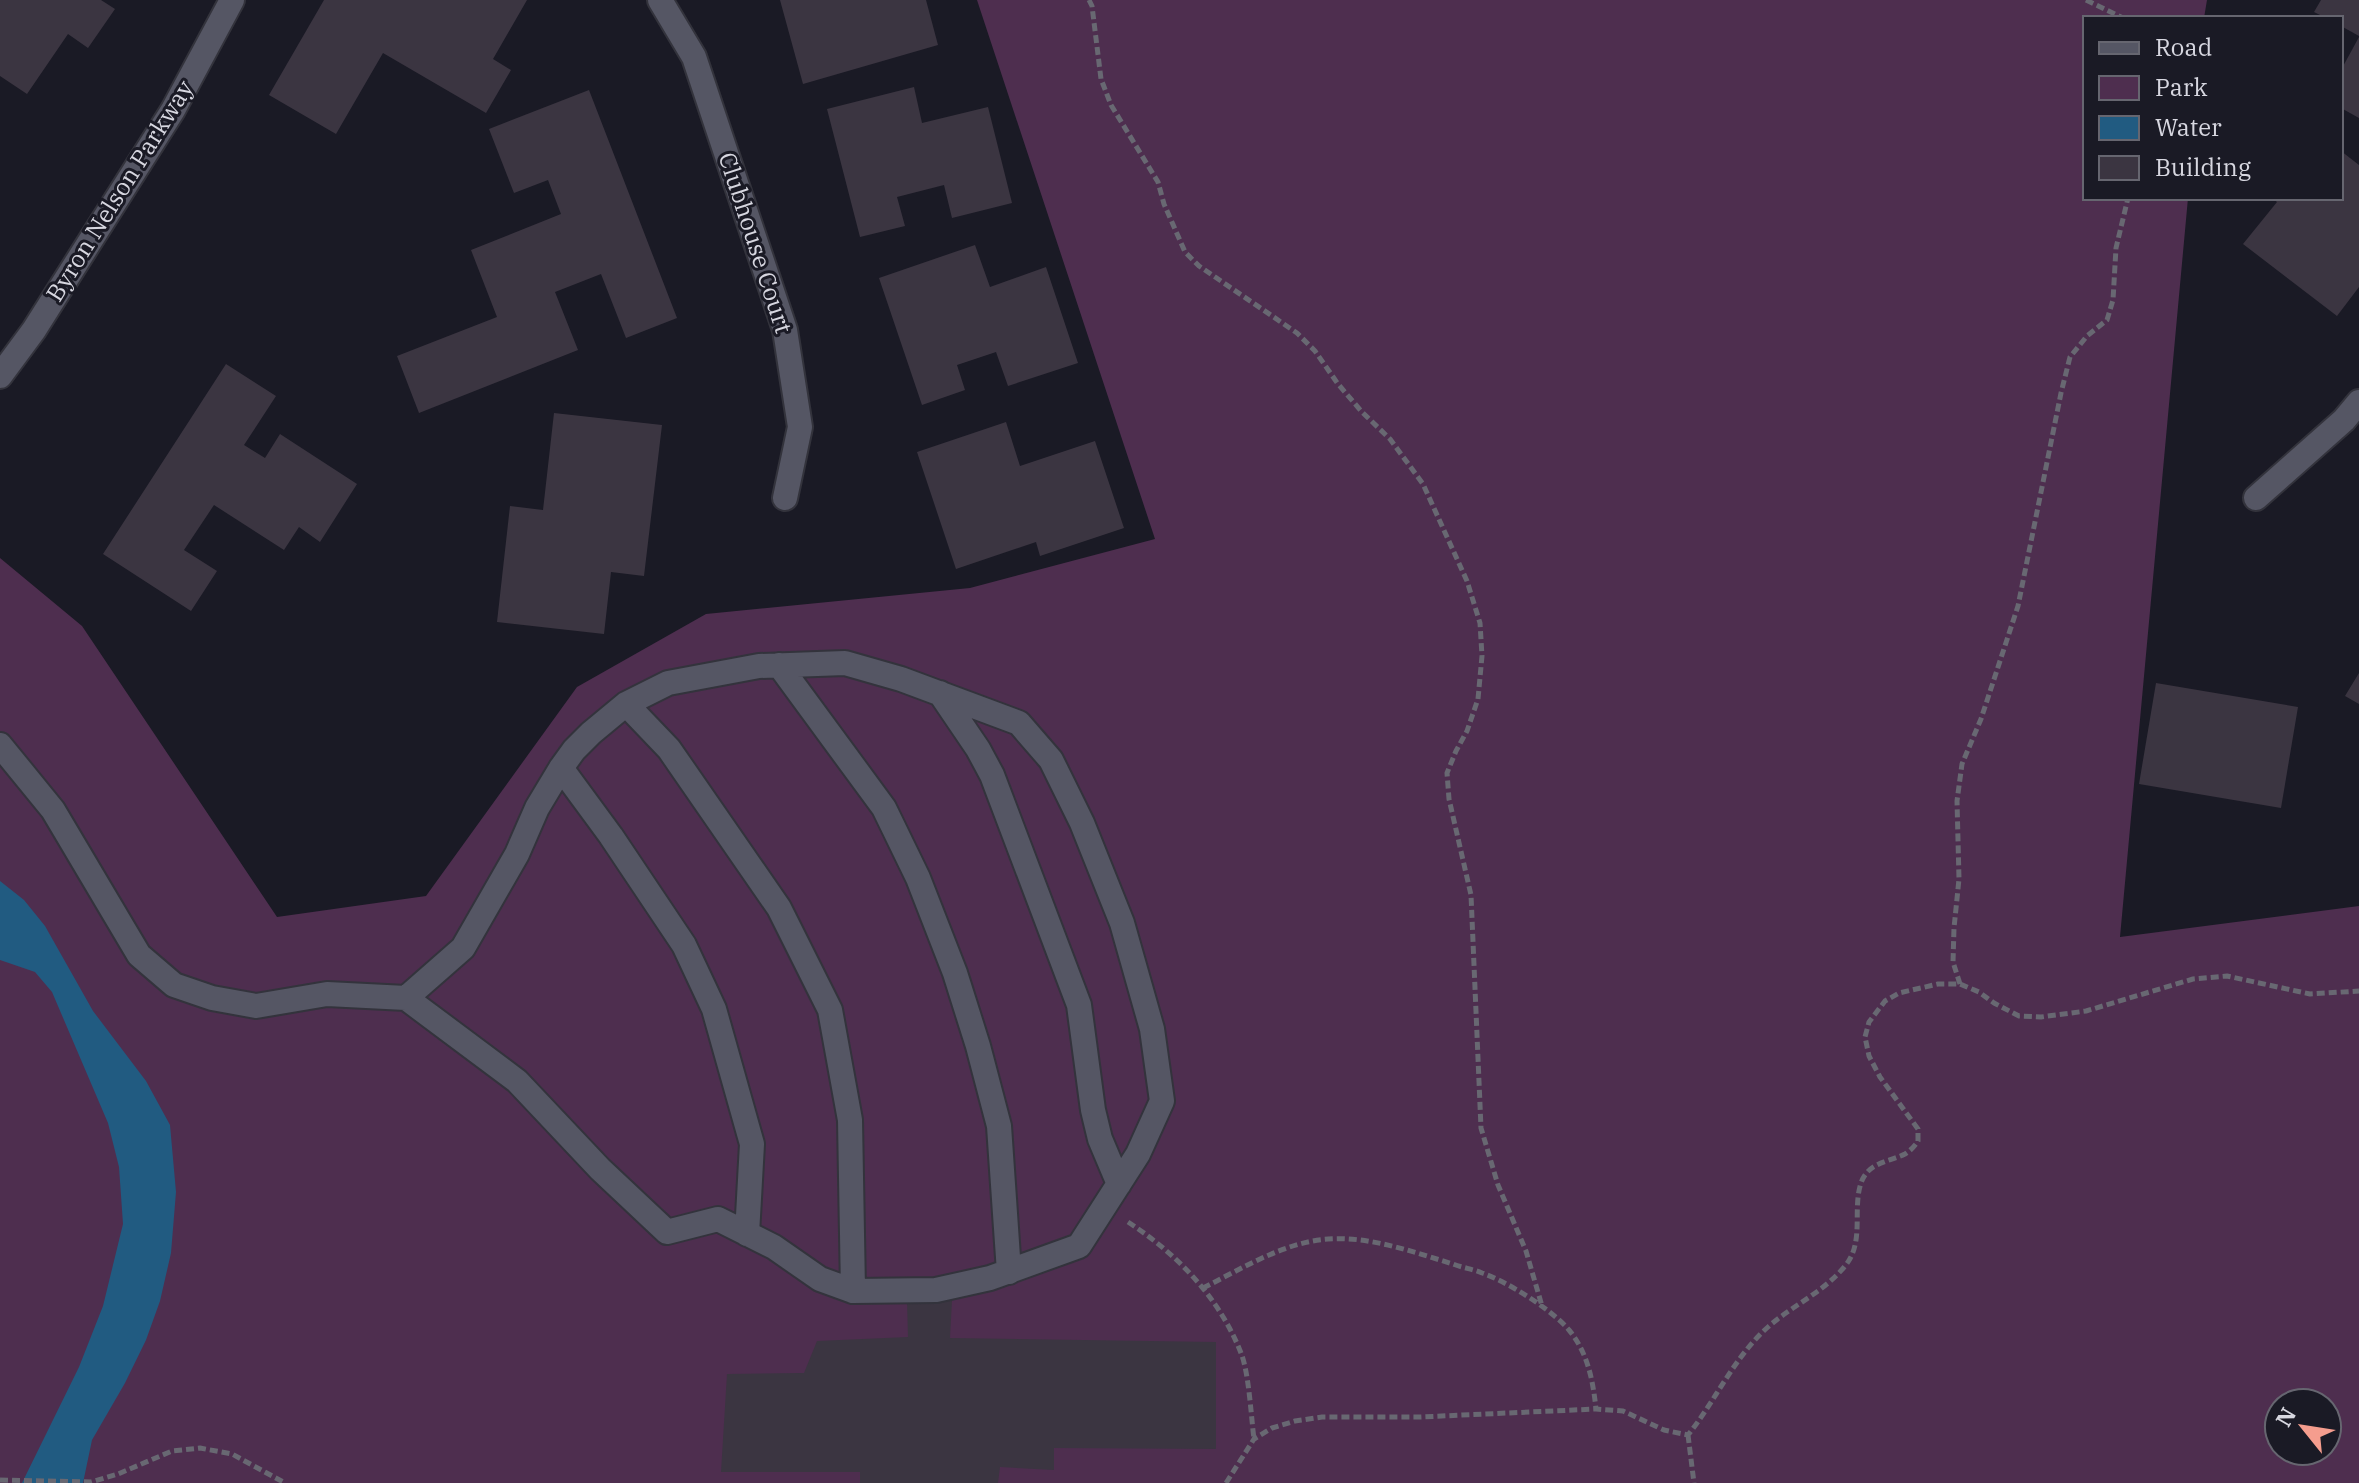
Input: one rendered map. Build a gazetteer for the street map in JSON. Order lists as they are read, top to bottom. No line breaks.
{"streets":{"street":["Byron Nelson Parkway","Clubhouse Court"]},"legend":["Road","Park","Water","Building"],"north":"top left"}
